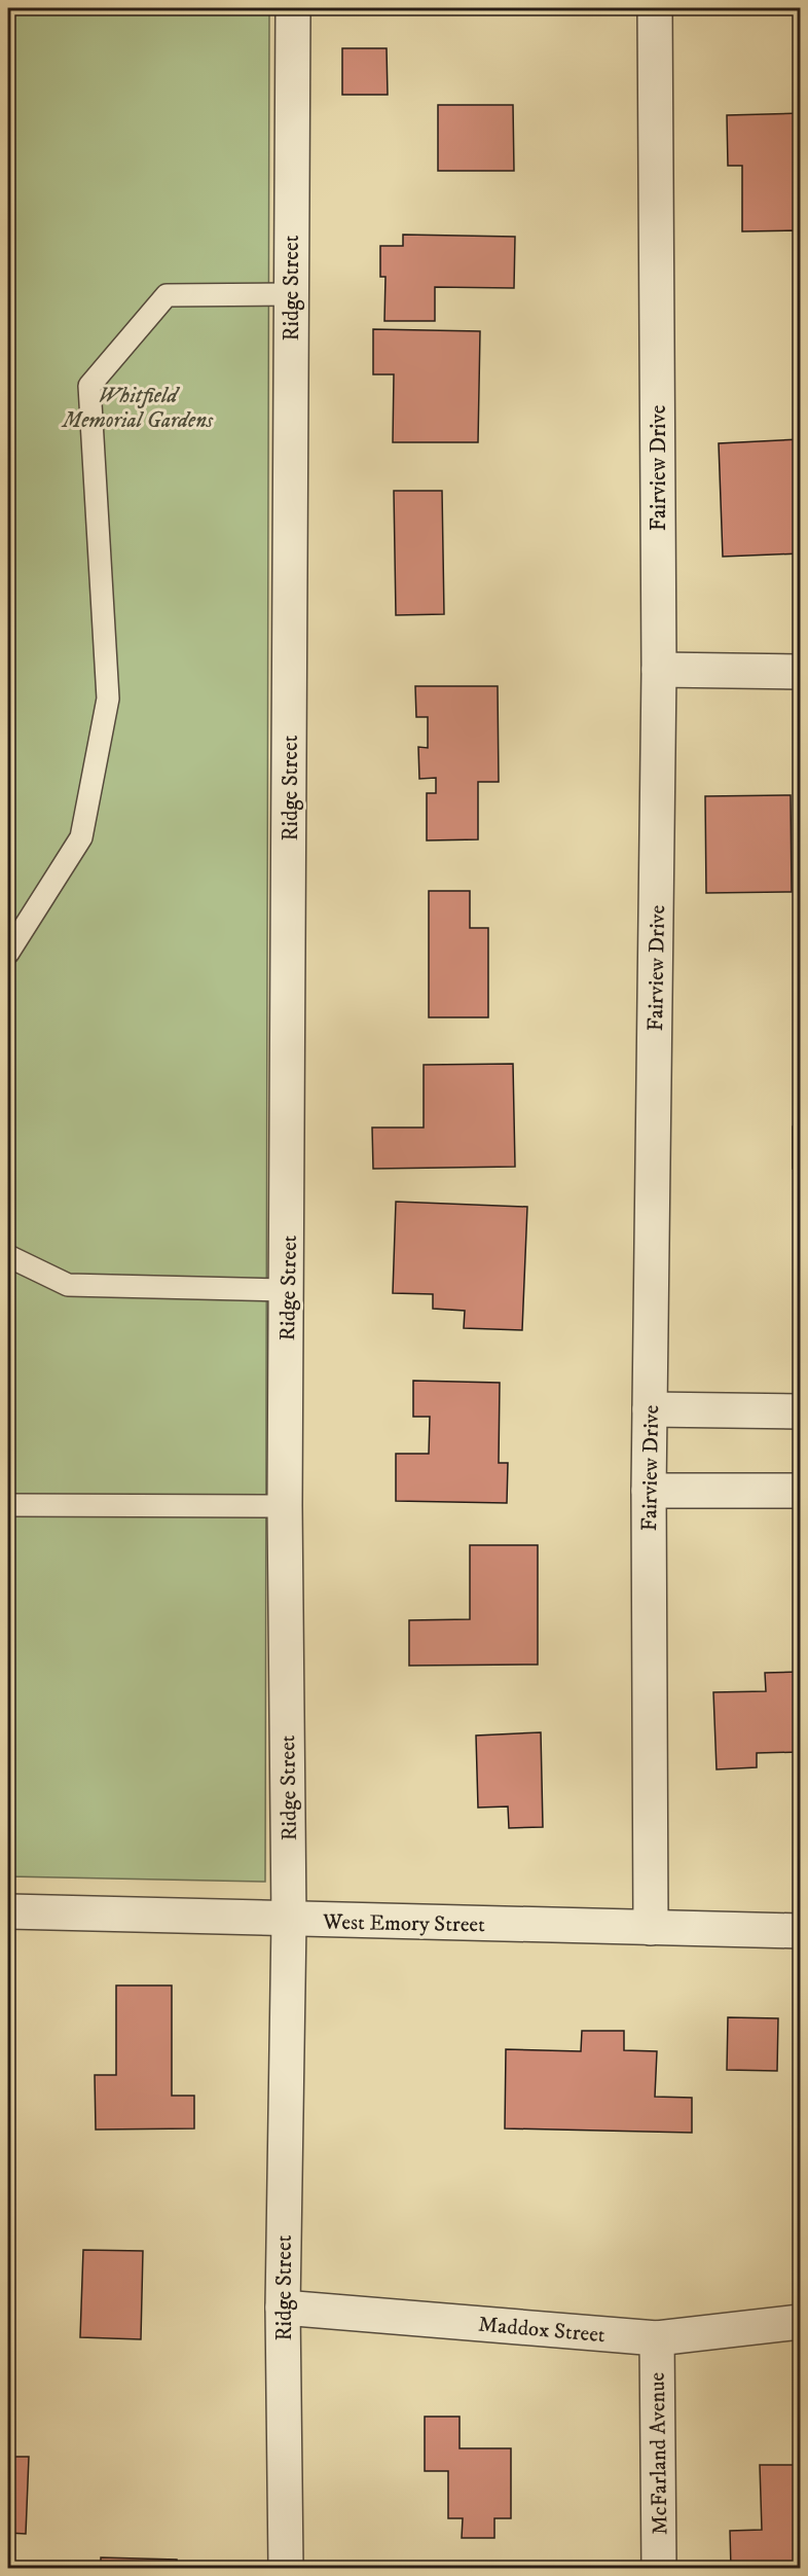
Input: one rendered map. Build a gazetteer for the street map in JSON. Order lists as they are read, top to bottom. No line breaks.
{"streets":{"street":["Ridge Street","Fairview Drive","West Emory Street","Maddox Street","McFarland Avenue"]},"crossings":[["Ridge Street","West Emory Street"],["Ridge Street","Maddox Street"],["Fairview Drive","West Emory Street"],["Maddox Street","McFarland Avenue"]],"parks":["Whitfield Memorial Gardens"]}
